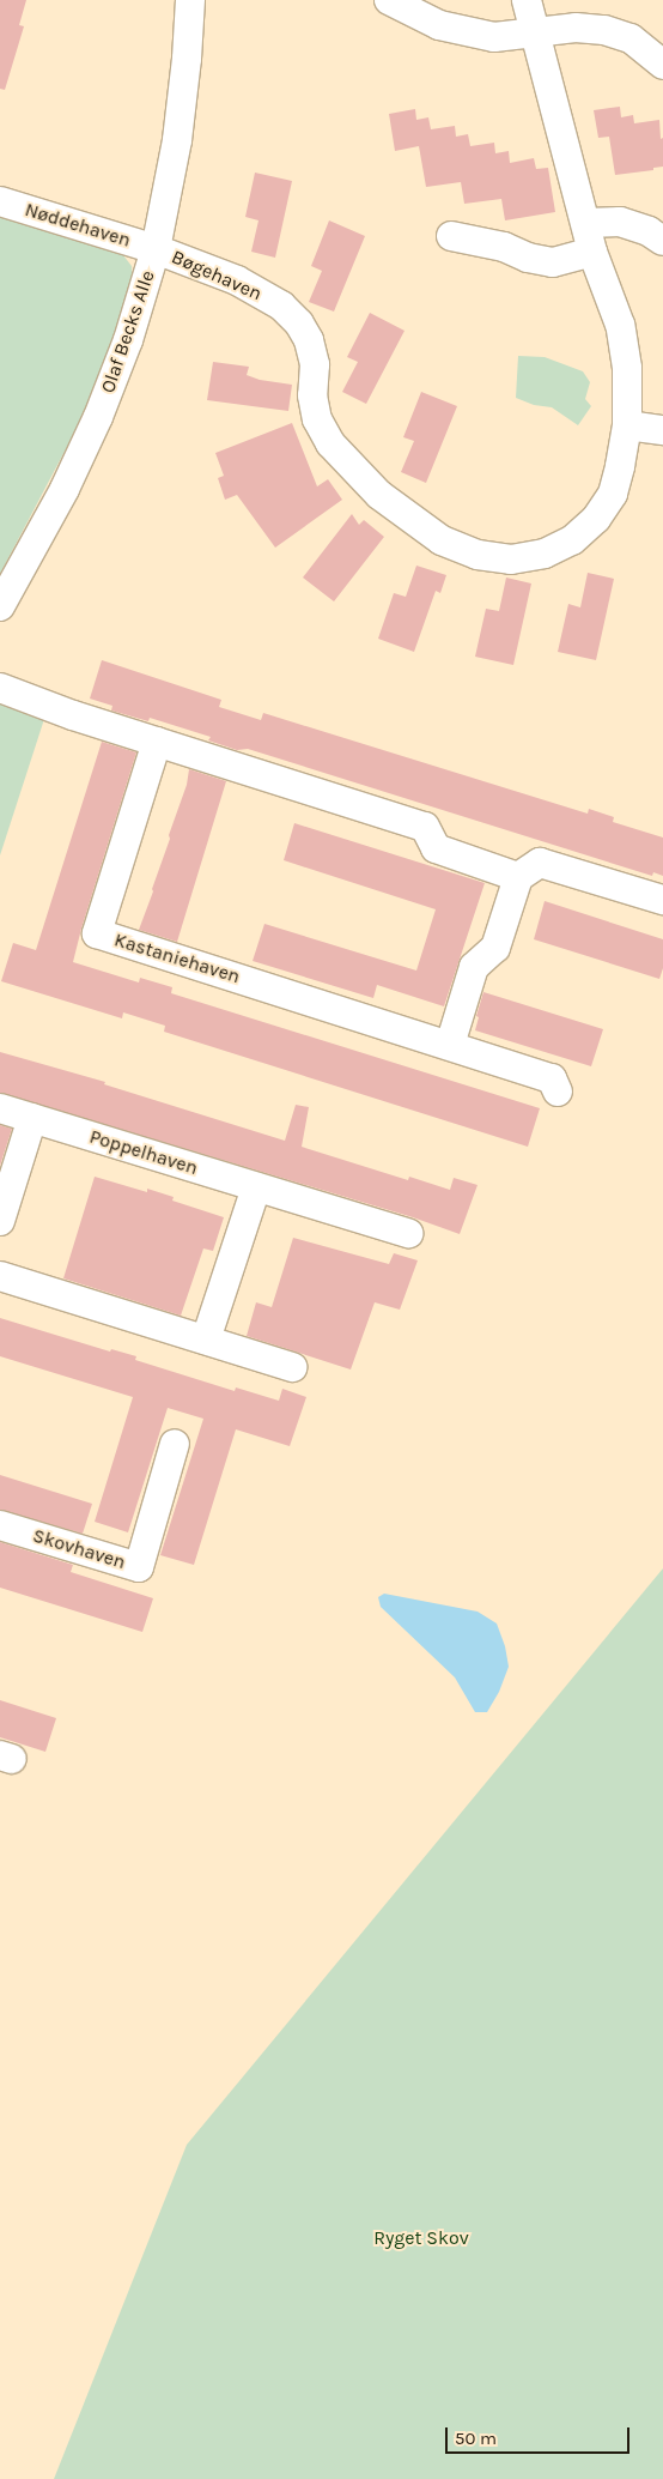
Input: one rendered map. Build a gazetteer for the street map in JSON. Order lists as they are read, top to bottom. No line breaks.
{"streets":{"street":["Nøddehaven","Bøgehaven","Olaf Becks Alle","Kastaniehaven","Poppelhaven","Skovhaven"]},"crossings":[["Nøddehaven","Bøgehaven"],["Nøddehaven","Olaf Becks Alle"],["Bøgehaven","Olaf Becks Alle"]],"parks":["Ryget Skov"],"scale_bar":"50 m"}
